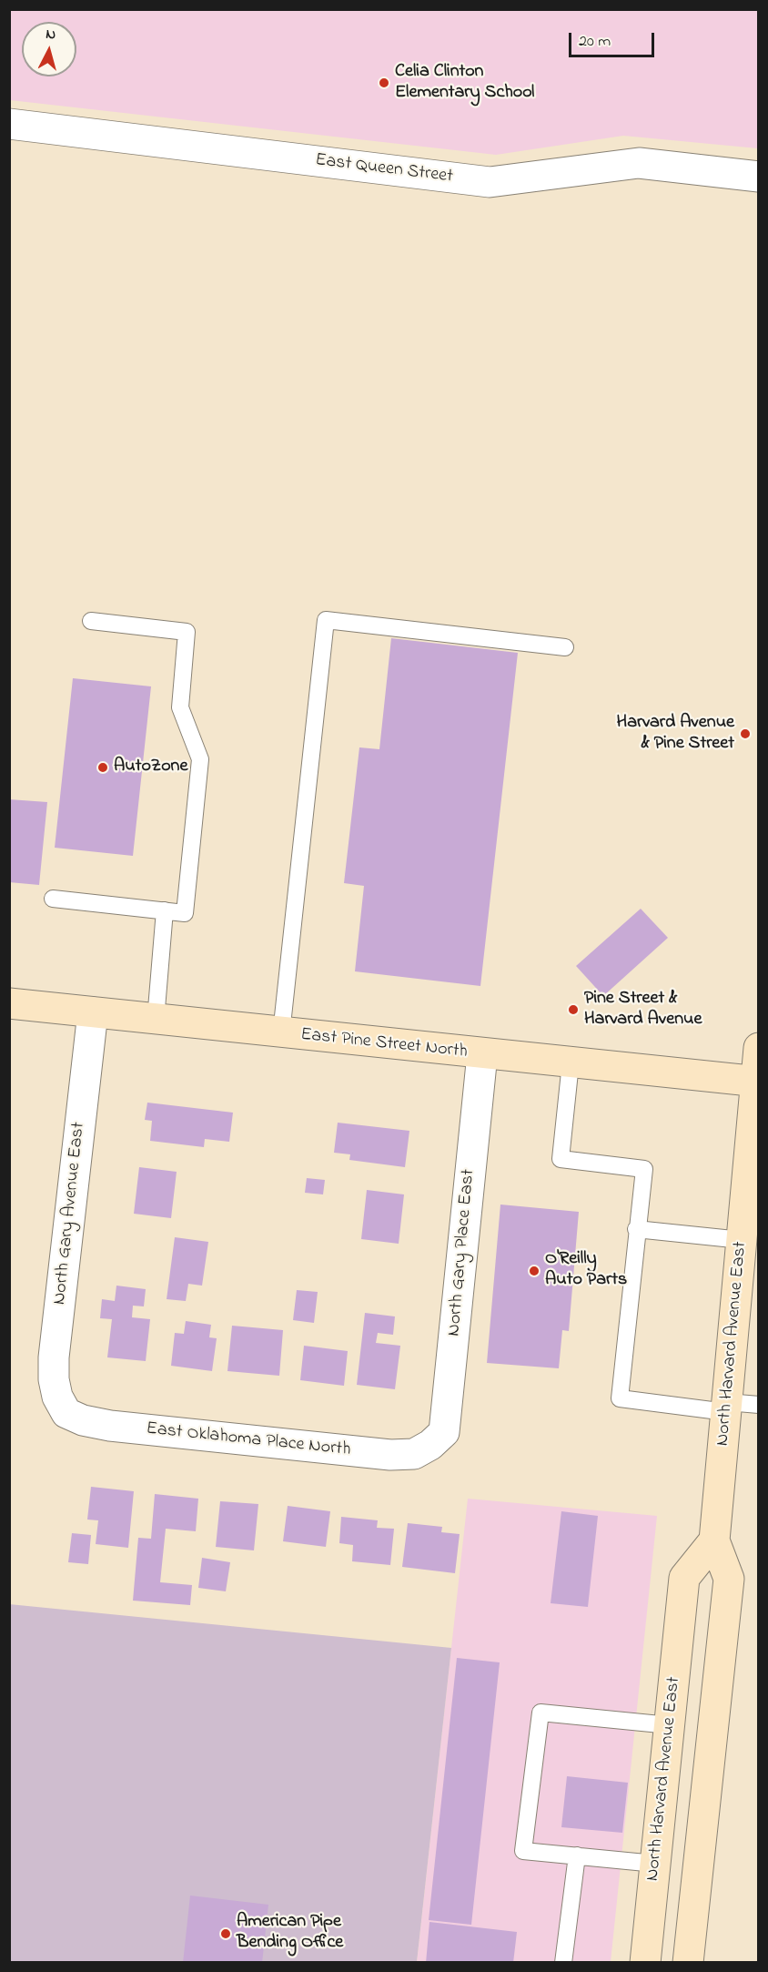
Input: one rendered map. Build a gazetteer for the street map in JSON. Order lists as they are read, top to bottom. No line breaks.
{"streets":{"main road":["East Pine Street North","North Harvard Avenue East"],"street":["East Queen Street","North Gary Avenue East","North Gary Place East","East Oklahoma Place North"]},"crossings":[["East Pine Street North","North Gary Avenue East"],["East Pine Street North","North Gary Place East"],["East Pine Street North","North Harvard Avenue East"],["North Gary Avenue East","East Oklahoma Place North"],["North Gary Place East","East Oklahoma Place North"]],"places":["Celia Clinton Elementary School","Harvard Avenue & Pine Street","AutoZone","Pine Street & Harvard Avenue","O'Reilly Auto Parts","American Pipe Bending Office"],"scale_bar":"20 m","north":"top"}
